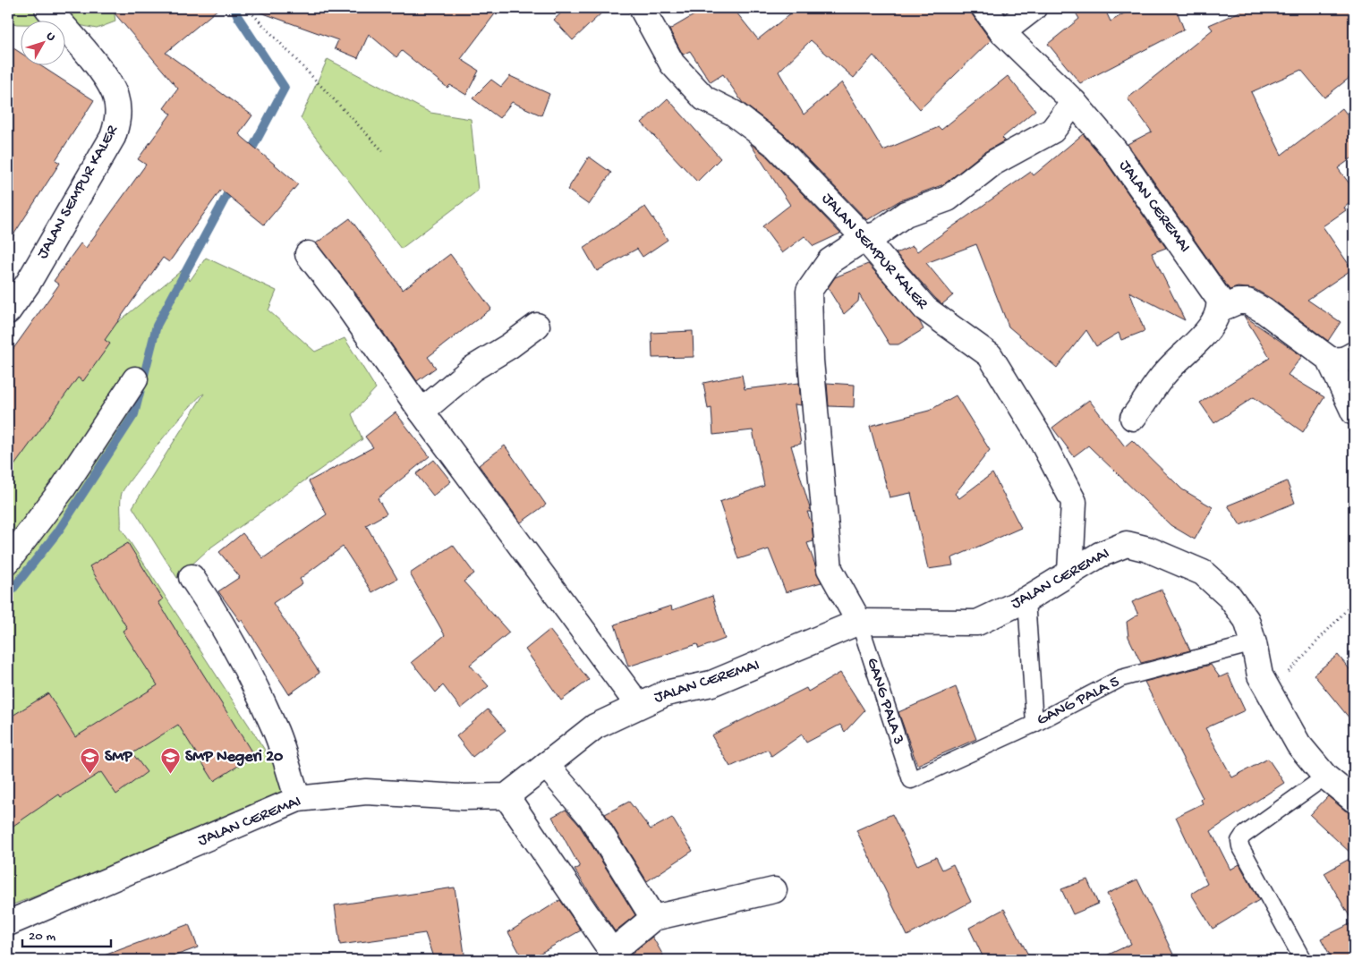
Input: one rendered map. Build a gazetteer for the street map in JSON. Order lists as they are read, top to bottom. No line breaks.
{"streets":{"street":["JALAN SEMPUR KALER","JALAN CEREMAI"],"lane":["GANG PALA 3","GANG PALA 5"]},"crossings":[["JALAN SEMPUR KALER","JALAN CEREMAI"],["JALAN CEREMAI","GANG PALA 3"],["JALAN CEREMAI","GANG PALA 5"],["GANG PALA 3","GANG PALA 5"]],"places":{"school or university":["SMP","SMP Negeri 20"]},"scale_bar":"20 m","north":"top right"}
